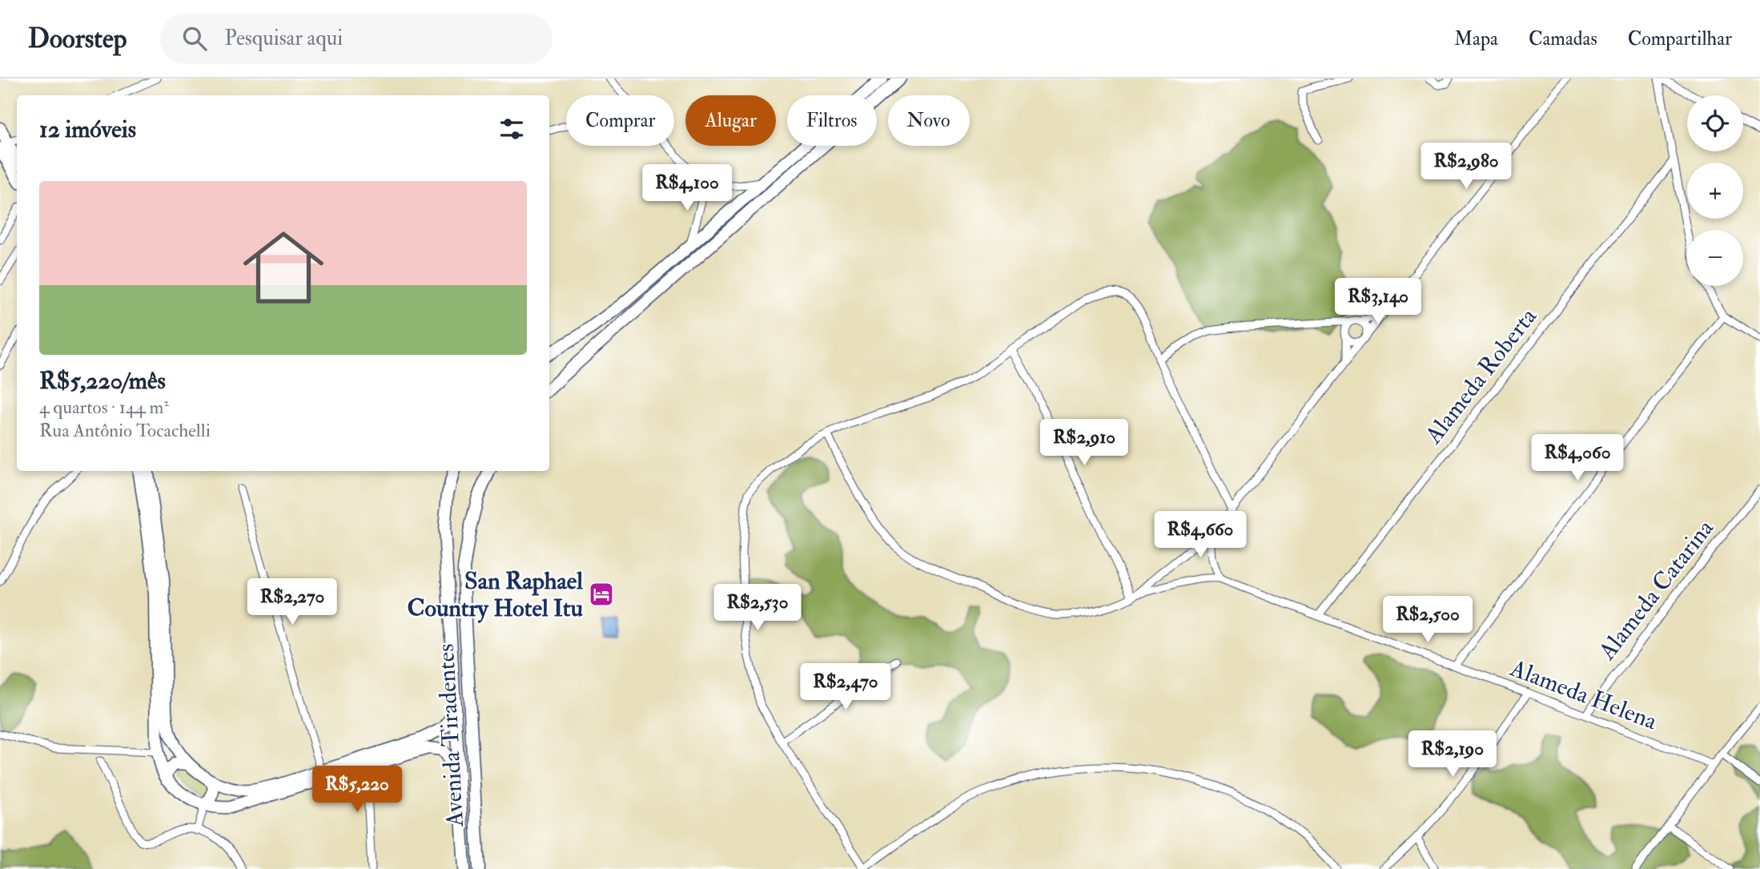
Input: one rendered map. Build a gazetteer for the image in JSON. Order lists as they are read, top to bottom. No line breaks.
{"streets":{"main road":["Avenida Tiradentes"],"street":["Alameda Roberta","Alameda Catarina","Alameda Helena"]},"crossings":[["Alameda Roberta","Alameda Helena"],["Alameda Catarina","Alameda Helena"]],"places":{"hotel":["San Raphael Country Hotel Itu"]},"page":{"header":"Doorstep","search":"Pesquisar aqui","nav":["Mapa","Camadas","Compartilhar"],"map_buttons":["+","−"],"chip":["Comprar","Alugar","Filtros","Novo"],"heading":"12 imóveis","price":["R$2,980","R$4,100","R$3,140","R$2,910","R$4,060","R$4,660","R$2,270","R$2,530","R$2,500","R$2,470","R$2,190","R$5,220"],"list":[{"name":"R$5,220/mês","note":"4 quartos · 144 m² · Rua Antônio Tocachelli"}]}}
